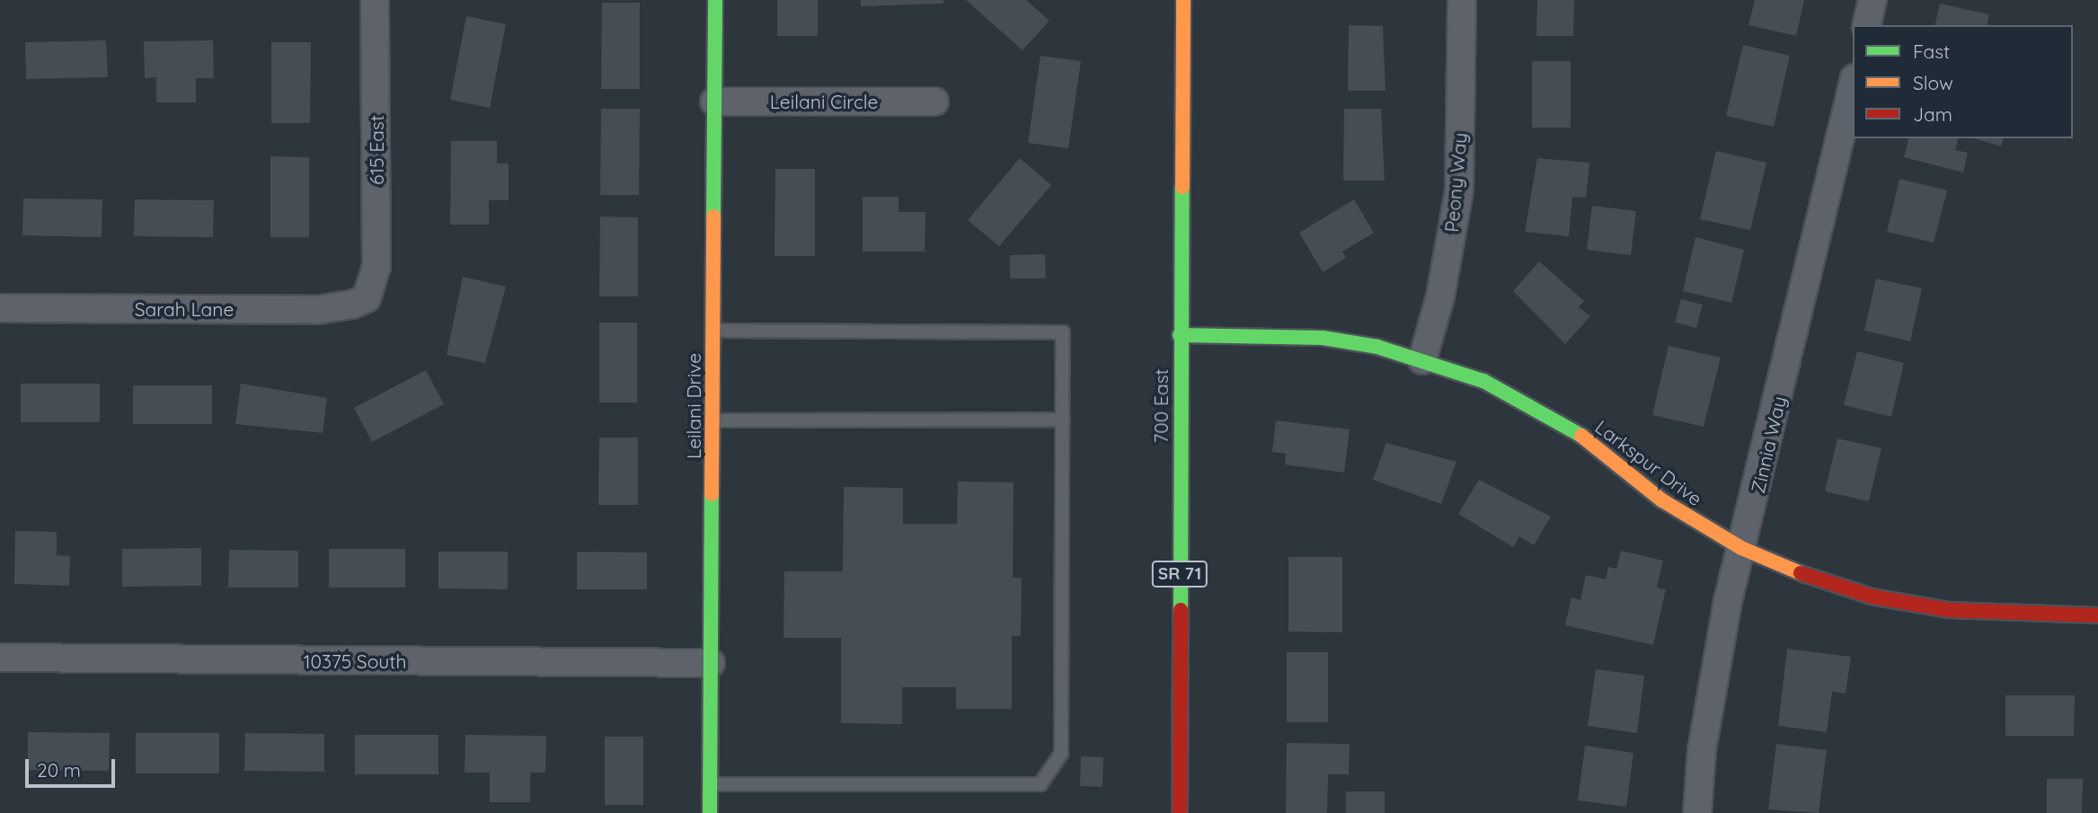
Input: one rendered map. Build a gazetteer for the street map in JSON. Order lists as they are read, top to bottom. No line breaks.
{"streets":{"street":["Leilani Circle","615 East","Peony Way","Sarah Lane","Leilani Drive","700 East","Zinnia Way","Larkspur Drive","SR 71","10375 South"]},"crossings":[["Leilani Circle","Leilani Drive"],["615 East","Sarah Lane"],["Peony Way","Larkspur Drive"],["Leilani Drive","10375 South"],["700 East","Larkspur Drive"],["Zinnia Way","Larkspur Drive"]],"legend":["Fast","Slow","Jam"],"scale_bar":"20 m"}
